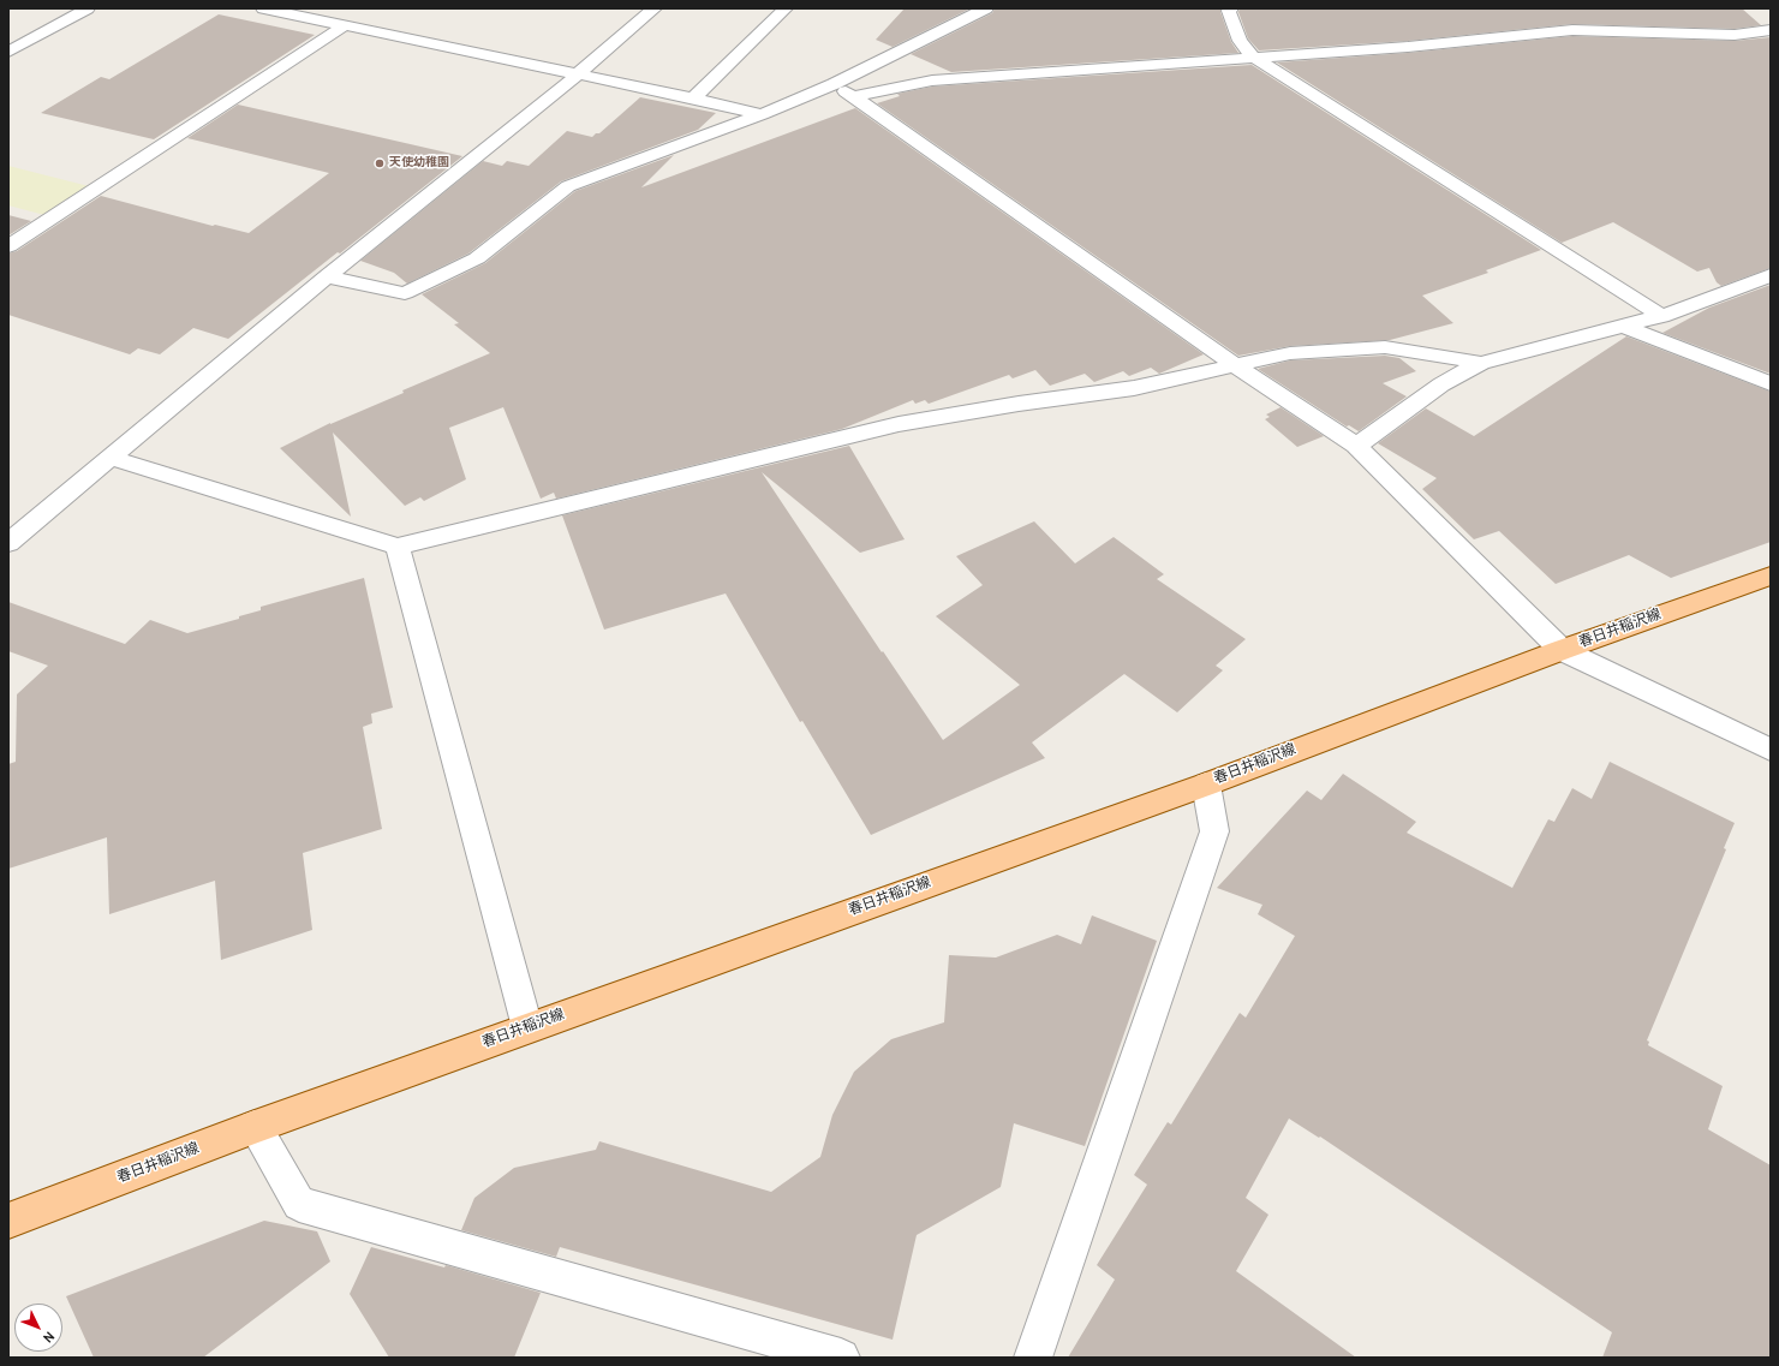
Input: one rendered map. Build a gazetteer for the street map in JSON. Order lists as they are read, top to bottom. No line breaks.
{"streets":{"main road":["春日井稲沢線"]},"places":["天使幼稚園"],"north":"bottom right"}
